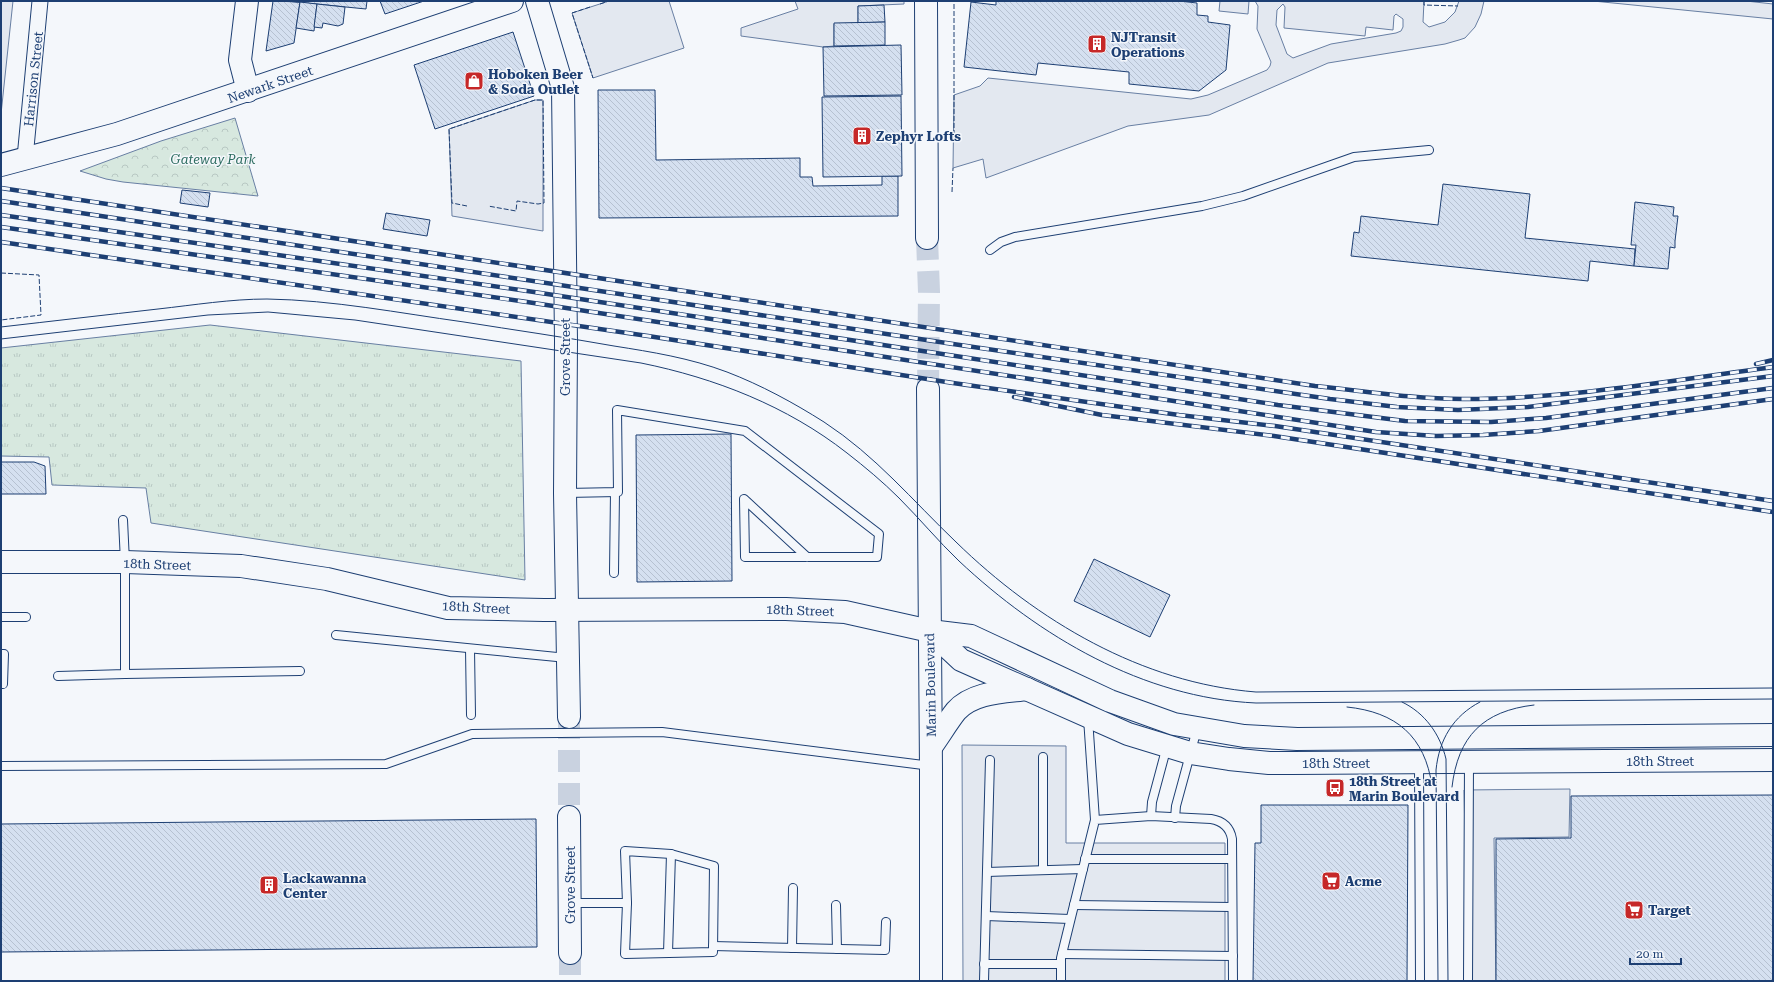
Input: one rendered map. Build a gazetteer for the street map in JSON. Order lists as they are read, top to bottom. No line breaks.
{"streets":{"street":["Harrison Street","Newark Street","Grove Street","18th Street","Marin Boulevard"]},"crossings":[["Harrison Street","Newark Street"],["Grove Street","18th Street"],["18th Street","Marin Boulevard"]],"parks":["Gateway Park"],"places":{"building":["NJTransit Operations","Zephyr Lofts","Lackawanna Center"],"shop":["Hoboken Beer & Soda Outlet"],"bus stop":["18th Street at Marin Boulevard"],"supermarket":["Acme","Target"]},"scale_bar":"20 m"}
